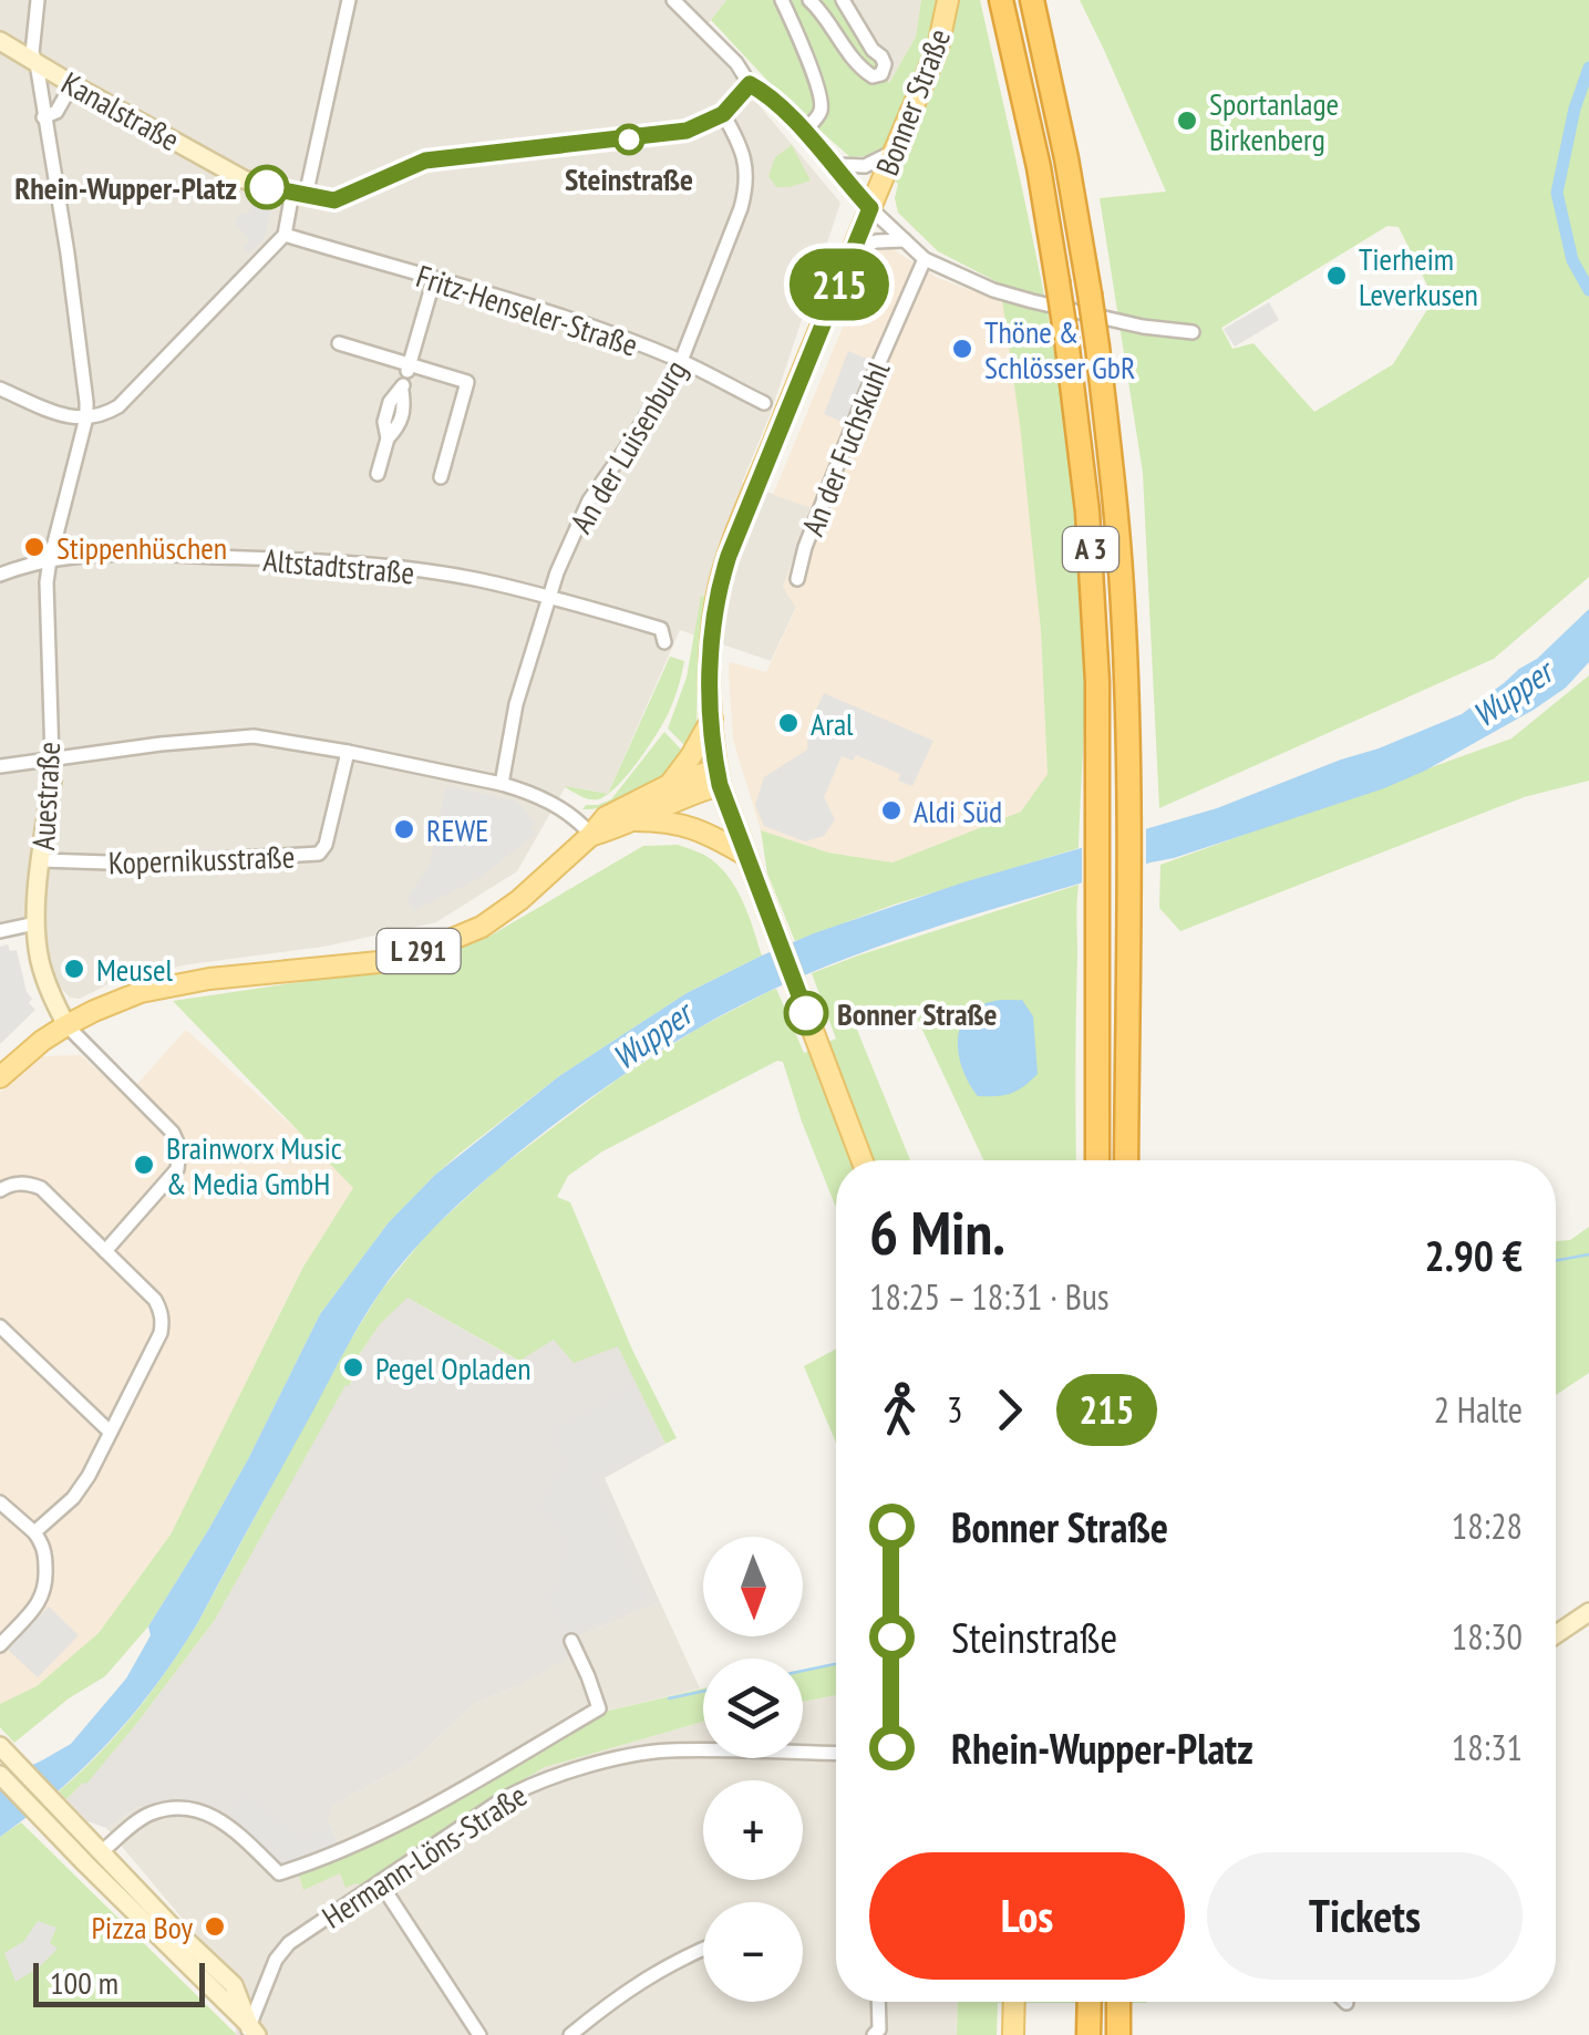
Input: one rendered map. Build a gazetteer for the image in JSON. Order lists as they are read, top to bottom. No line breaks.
{"streets":{"highway":["A 3"],"main road":["Bonner Straße","Kanalstraße","Auestraße","L 291"],"street":["Fritz-Henseler-Straße","An der Luisenburg","An der Fuchskuhl","Altstadtstraße","Kopernikusstraße","Hermann-Löns-Straße"]},"crossings":[["Bonner Straße","L 291"],["Fritz-Henseler-Straße","An der Luisenburg"],["An der Luisenburg","Altstadtstraße"],["Altstadtstraße","Auestraße"],["Auestraße","Kopernikusstraße"],["Auestraße","L 291"]],"water":["Wupper"],"places":["Sportanlage Birkenberg","Steinstraße","Rhein-Wupper-Platz","Tierheim Leverkusen","Thöne & Schlösser GbR","Stippenhüschen","Aral","Aldi Süd","REWE","Meusel","Bonner Straße","Brainworx Music & Media GmbH","Pegel Opladen","Pizza Boy"],"lines":["bus line 215"],"scale_bar":"100 m","north":"bottom","page":{"on_map":"215","heading":["6 Min.","18:25 – 18:31 · Bus","2.90 €"],"legs":["3","215","2 Halte"],"list":[{"name":"Bonner Straße","value":"18:28"},{"name":"Steinstraße","value":"18:30"},{"name":"Rhein-Wupper-Platz","value":"18:31"}],"map_buttons":["+","−"],"buttons":["Los","Tickets"],"scale":"100 m"}}
